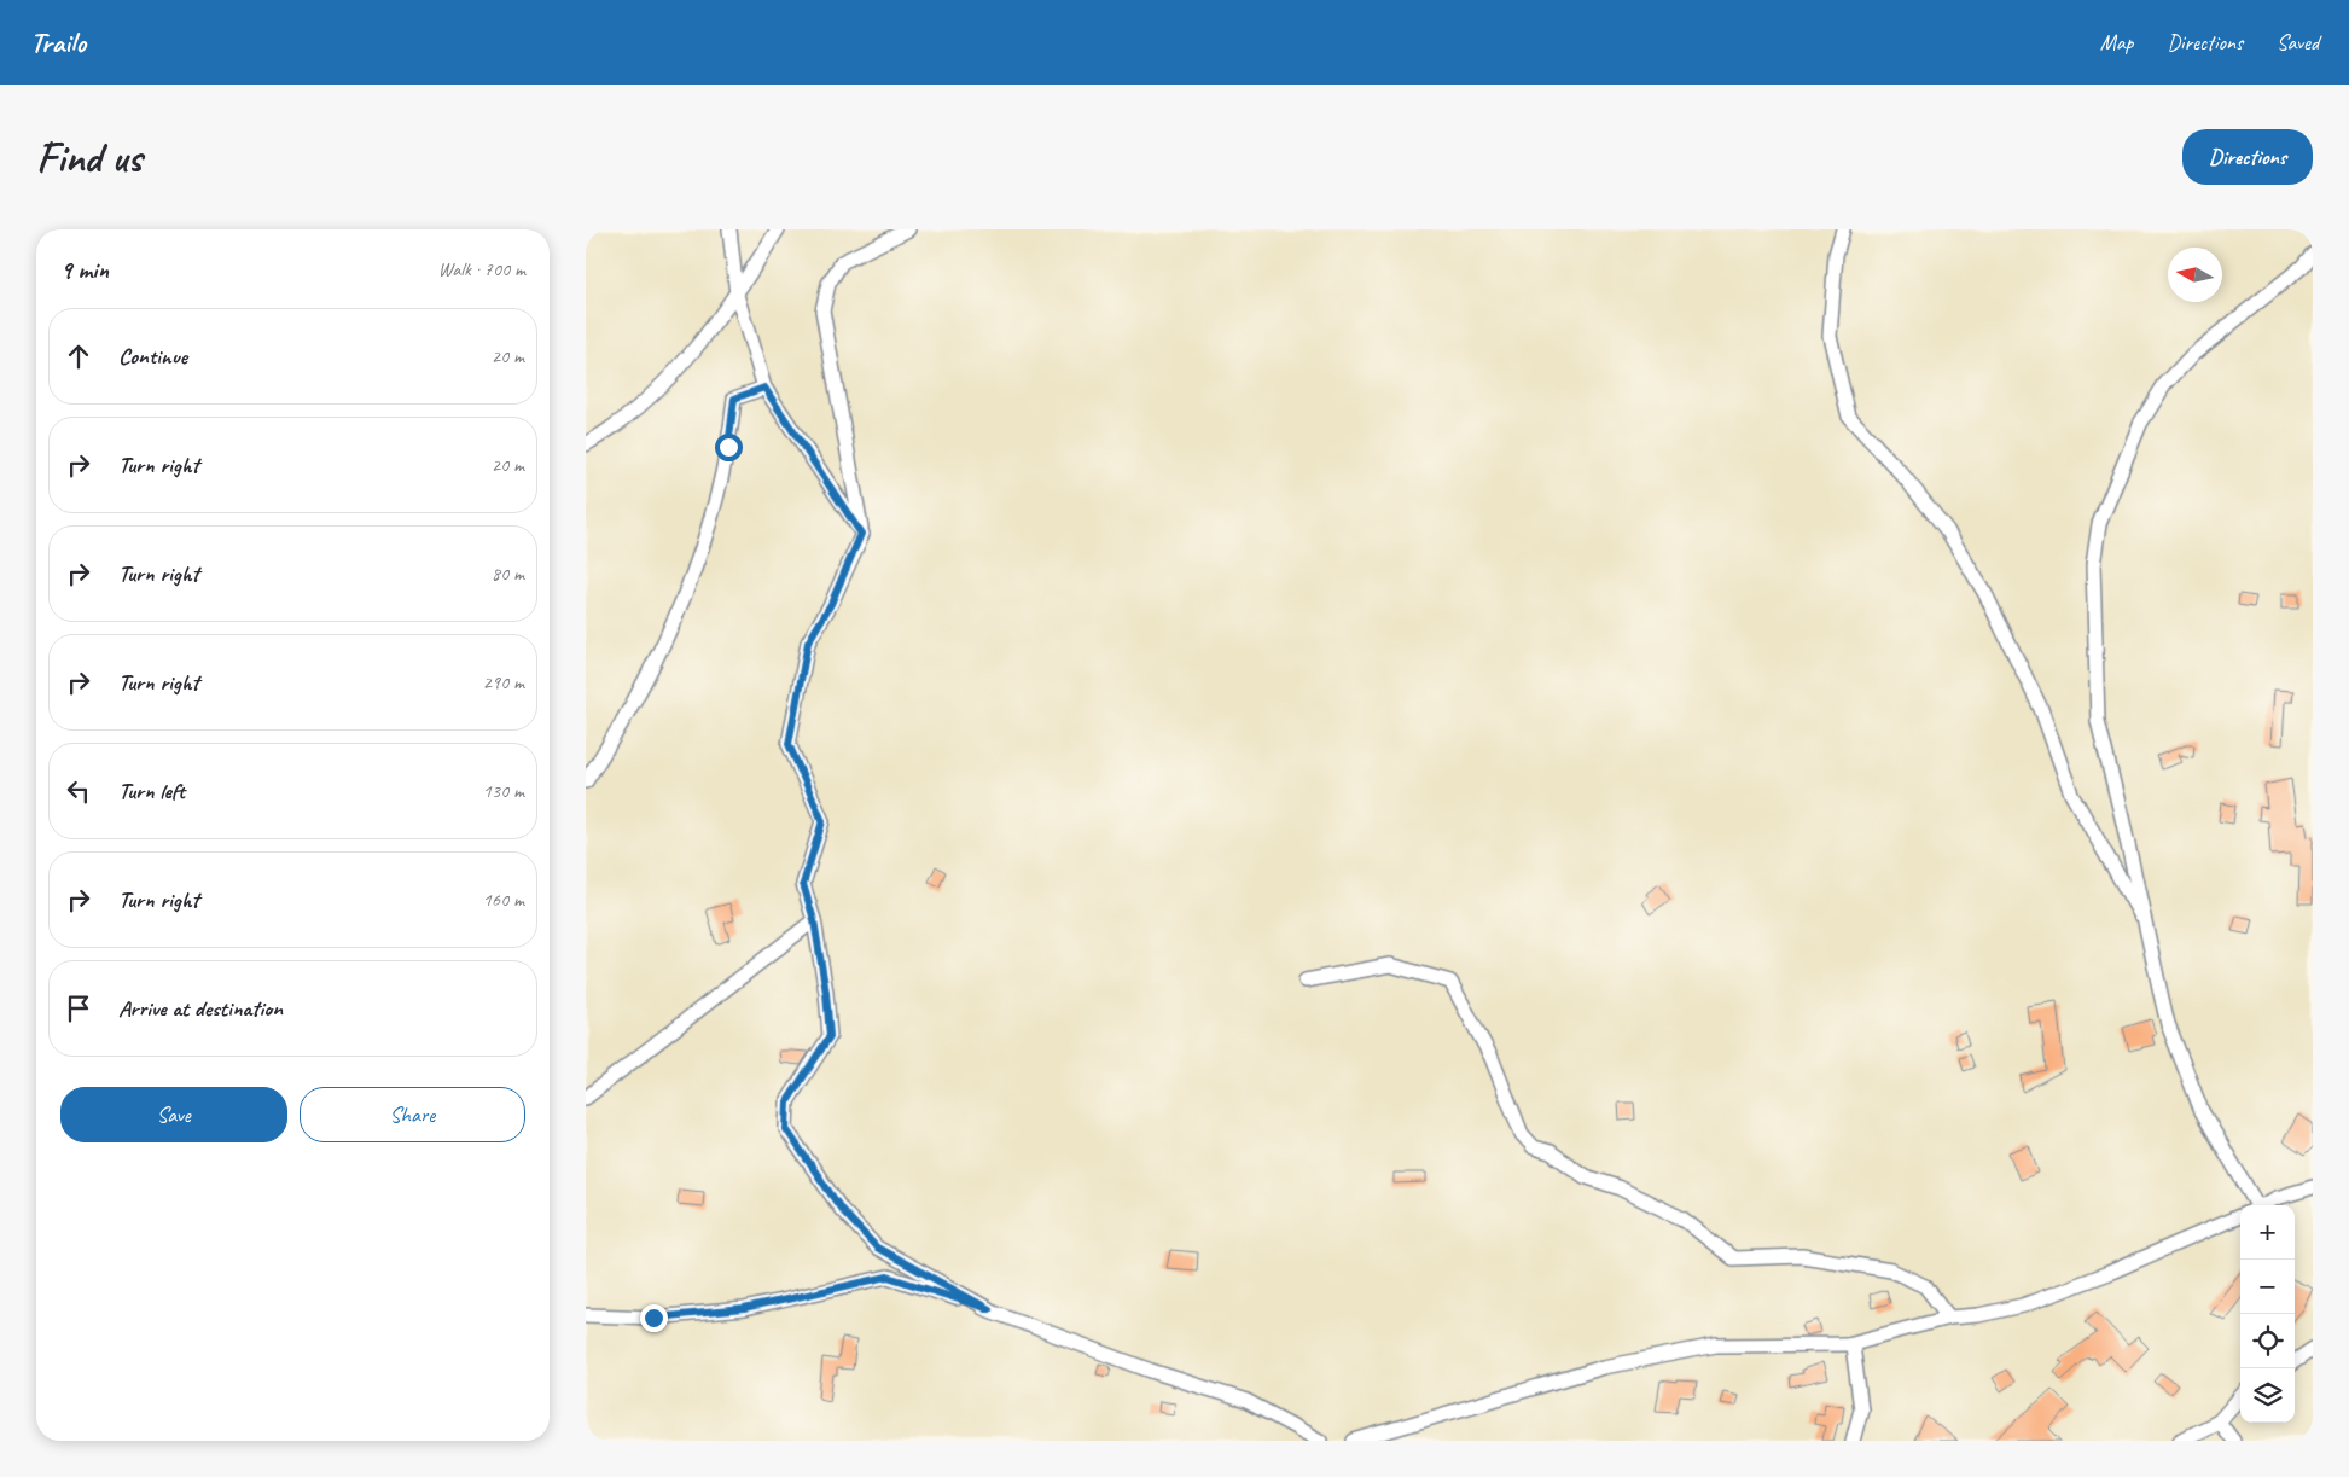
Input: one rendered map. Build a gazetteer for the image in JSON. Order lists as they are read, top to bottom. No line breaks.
{"north":"left","page":{"header":"Trailo","nav":["Map","Directions","Saved"],"buttons":["Directions",["Save","Share"]],"title":"Find us","heading":["9 min","Walk · 700 m"],"list":[["Continue","20 m"],["Turn right","20 m"],["Turn right","80 m"],["Turn right","290 m"],["Turn left","130 m"],["Turn right","160 m"],"Arrive at destination"],"map_buttons":["+","−"]}}
